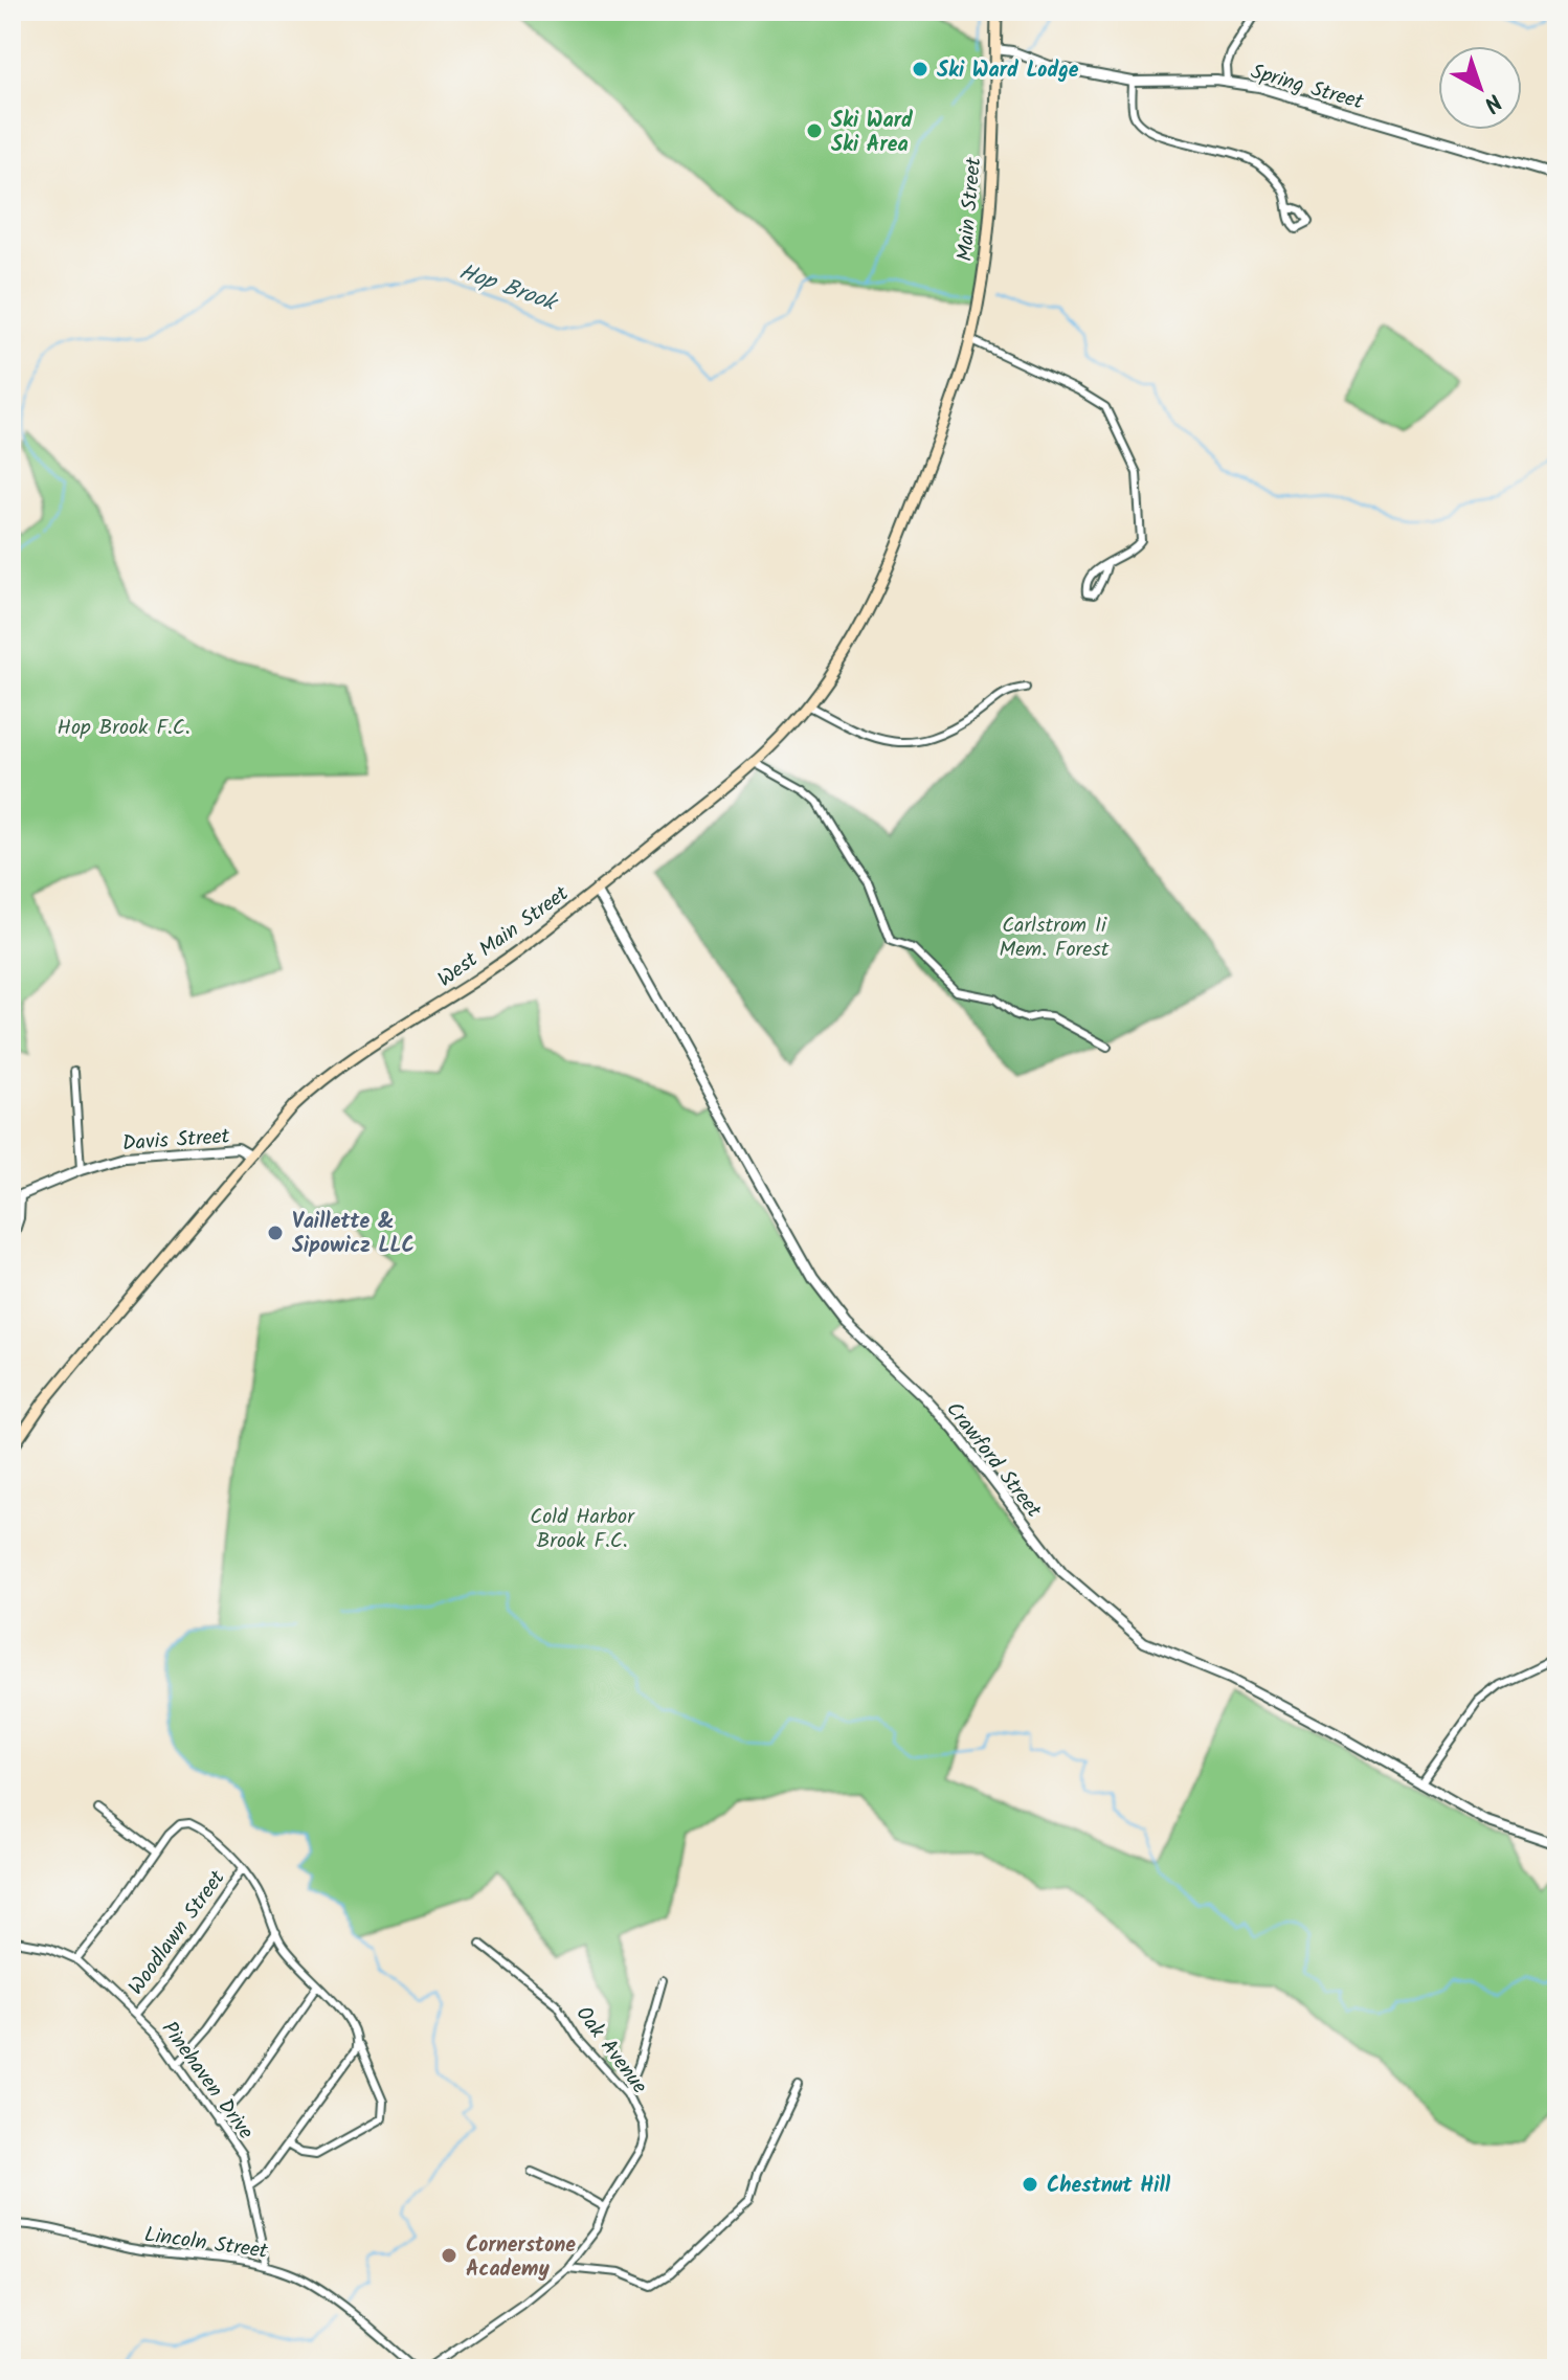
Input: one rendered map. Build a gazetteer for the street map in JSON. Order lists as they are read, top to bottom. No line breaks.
{"streets":{"main road":["Main Street","West Main Street"],"street":["Spring Street","Davis Street","Crawford Street","Woodlawn Street","Oak Avenue","Pinehaven Drive","Lincoln Street"]},"crossings":[["Spring Street","Main Street"],["Main Street","West Main Street"],["West Main Street","Davis Street"],["West Main Street","Crawford Street"],["Woodlawn Street","Pinehaven Drive"],["Pinehaven Drive","Lincoln Street"]],"water":["Hop Brook"],"parks":["Hop Brook F.C.","Carlstrom Ii Mem. Forest","Cold Harbor Brook F.C."],"places":["Ski Ward Lodge","Ski Ward Ski Area","Vaillette & Sipowicz LLC","Chestnut Hill","Cornerstone Academy"],"north":"bottom right"}
